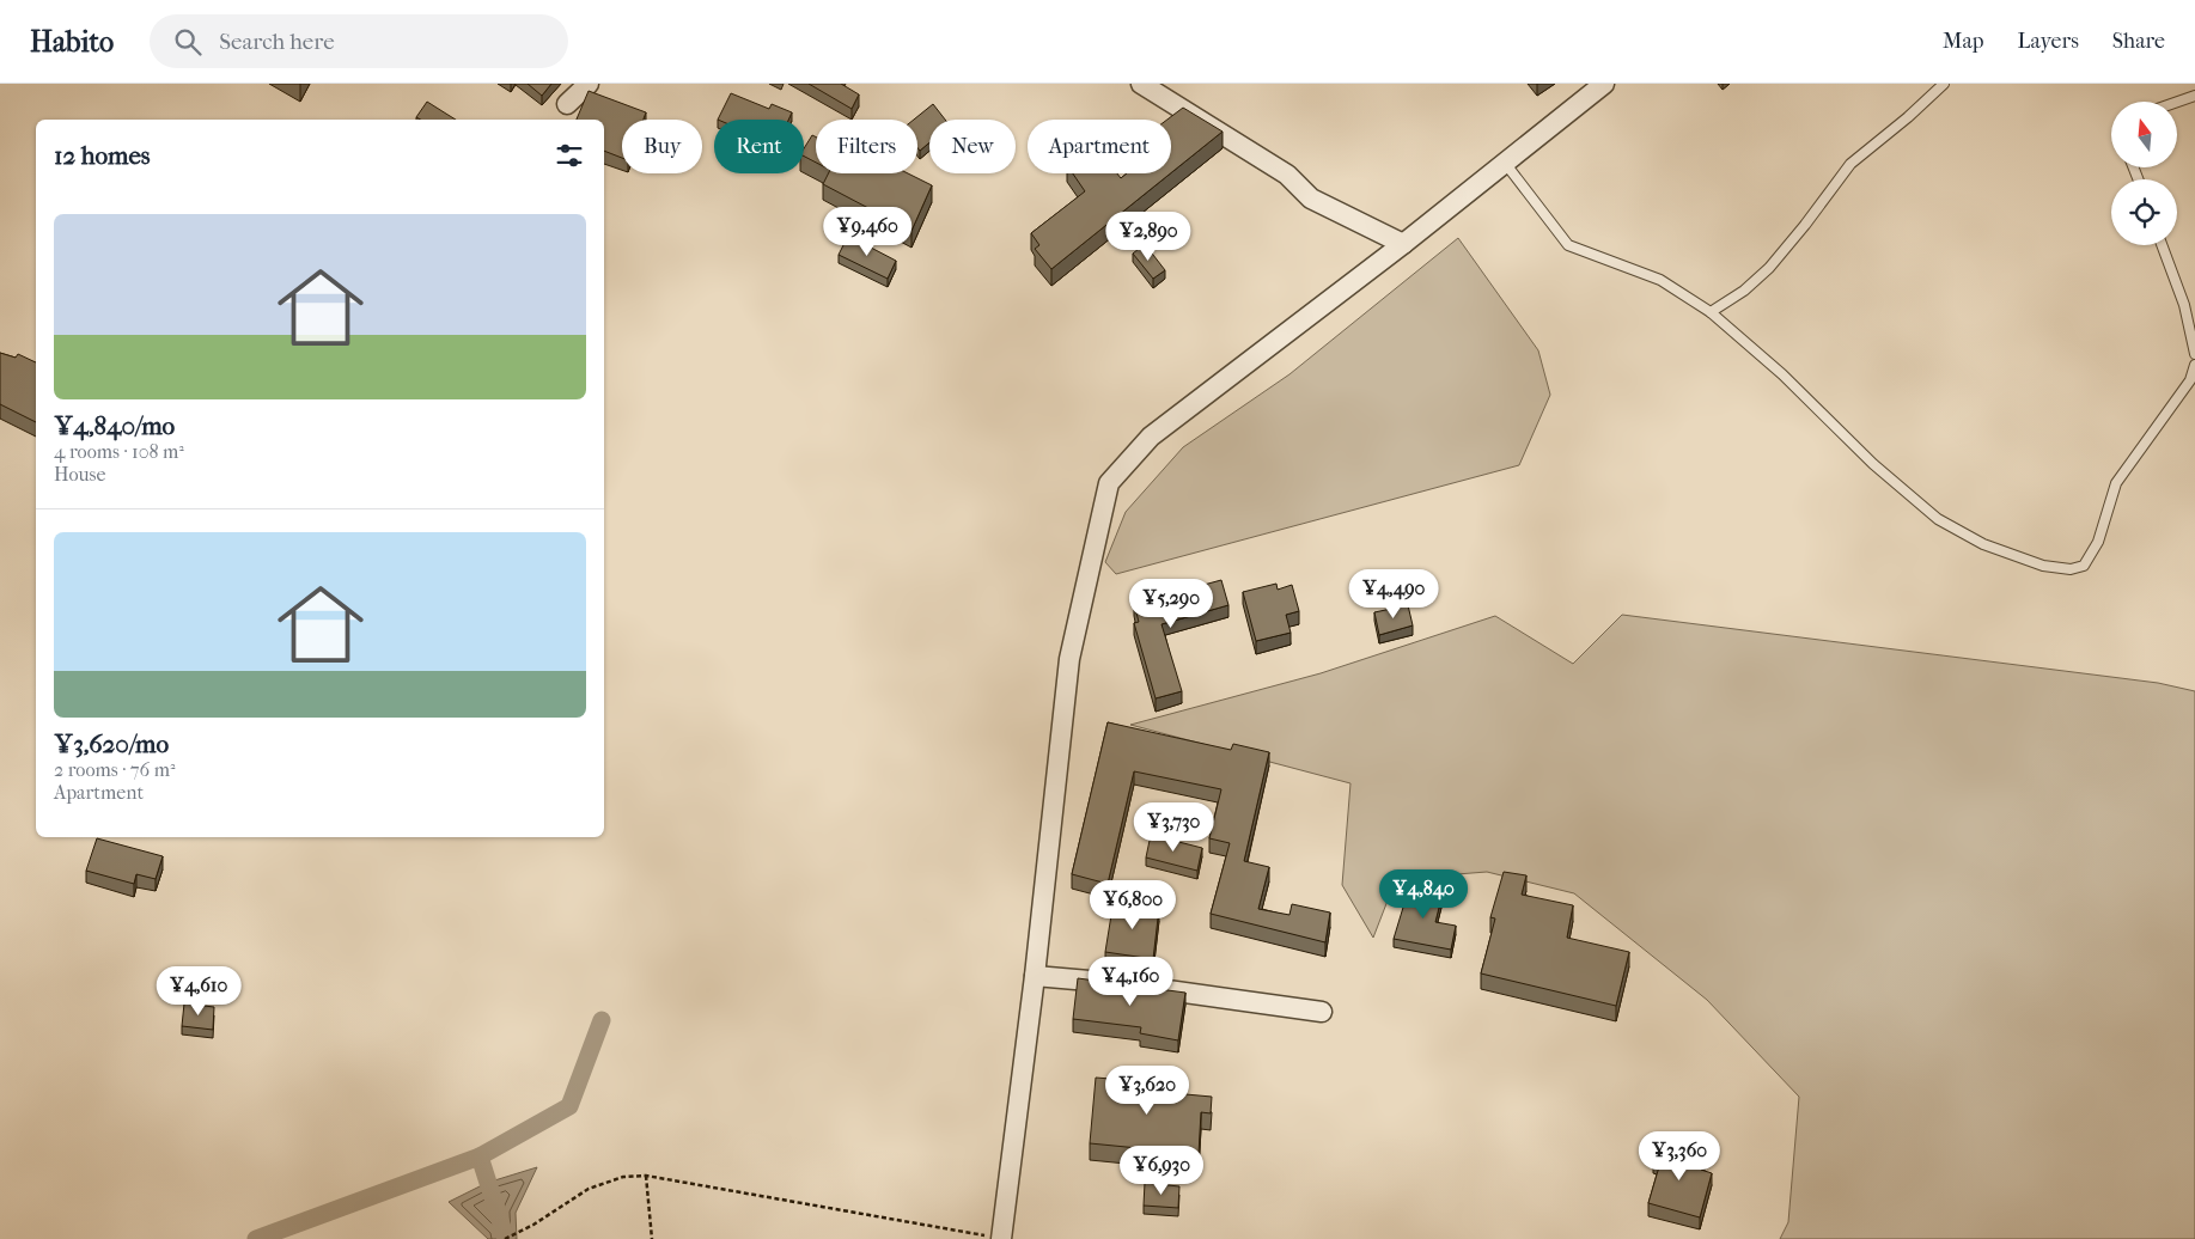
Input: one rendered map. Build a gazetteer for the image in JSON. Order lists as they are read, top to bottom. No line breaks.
{"north":"top","page":{"header":"Habito","search":"Search here","nav":["Map","Layers","Share"],"chip":["Buy","Rent","Filters","New","Apartment"],"heading":"12 homes","list":[{"name":"¥4,840/mo","note":"4 rooms · 108 m² · House"},{"name":"¥3,620/mo","note":"2 rooms · 76 m² · Apartment"}],"price":["¥9,460","¥2,890","¥4,490","¥5,290","¥3,730","¥4,840","¥6,800","¥4,160","¥4,610","¥3,620","¥3,360","¥6,930"]}}
